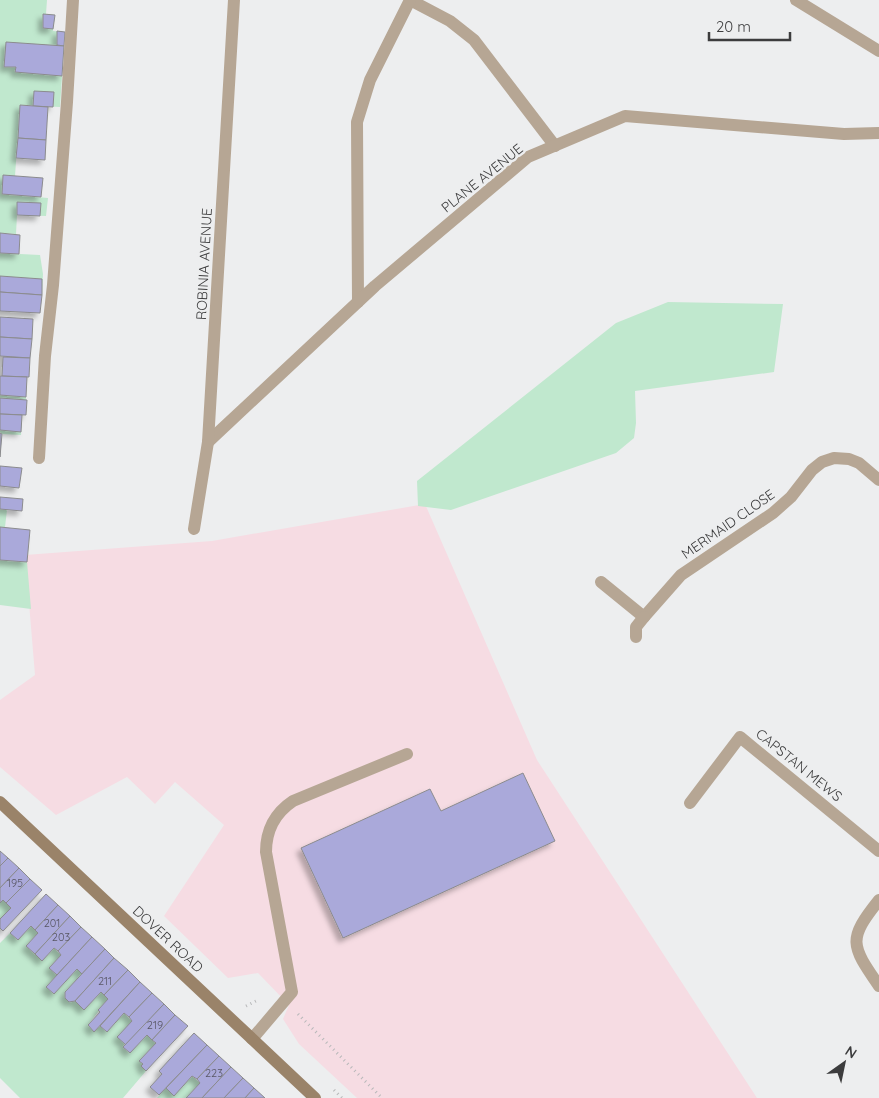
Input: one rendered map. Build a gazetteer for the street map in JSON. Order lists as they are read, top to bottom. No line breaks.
{"streets":{"street":["PLANE AVENUE","ROBINIA AVENUE","MERMAID CLOSE","CAPSTAN MEWS","DOVER ROAD"]},"crossings":[["PLANE AVENUE","ROBINIA AVENUE"]],"house_numbers":["195","201","203","211","219","223"],"scale_bar":"20 m","north":"top right"}
